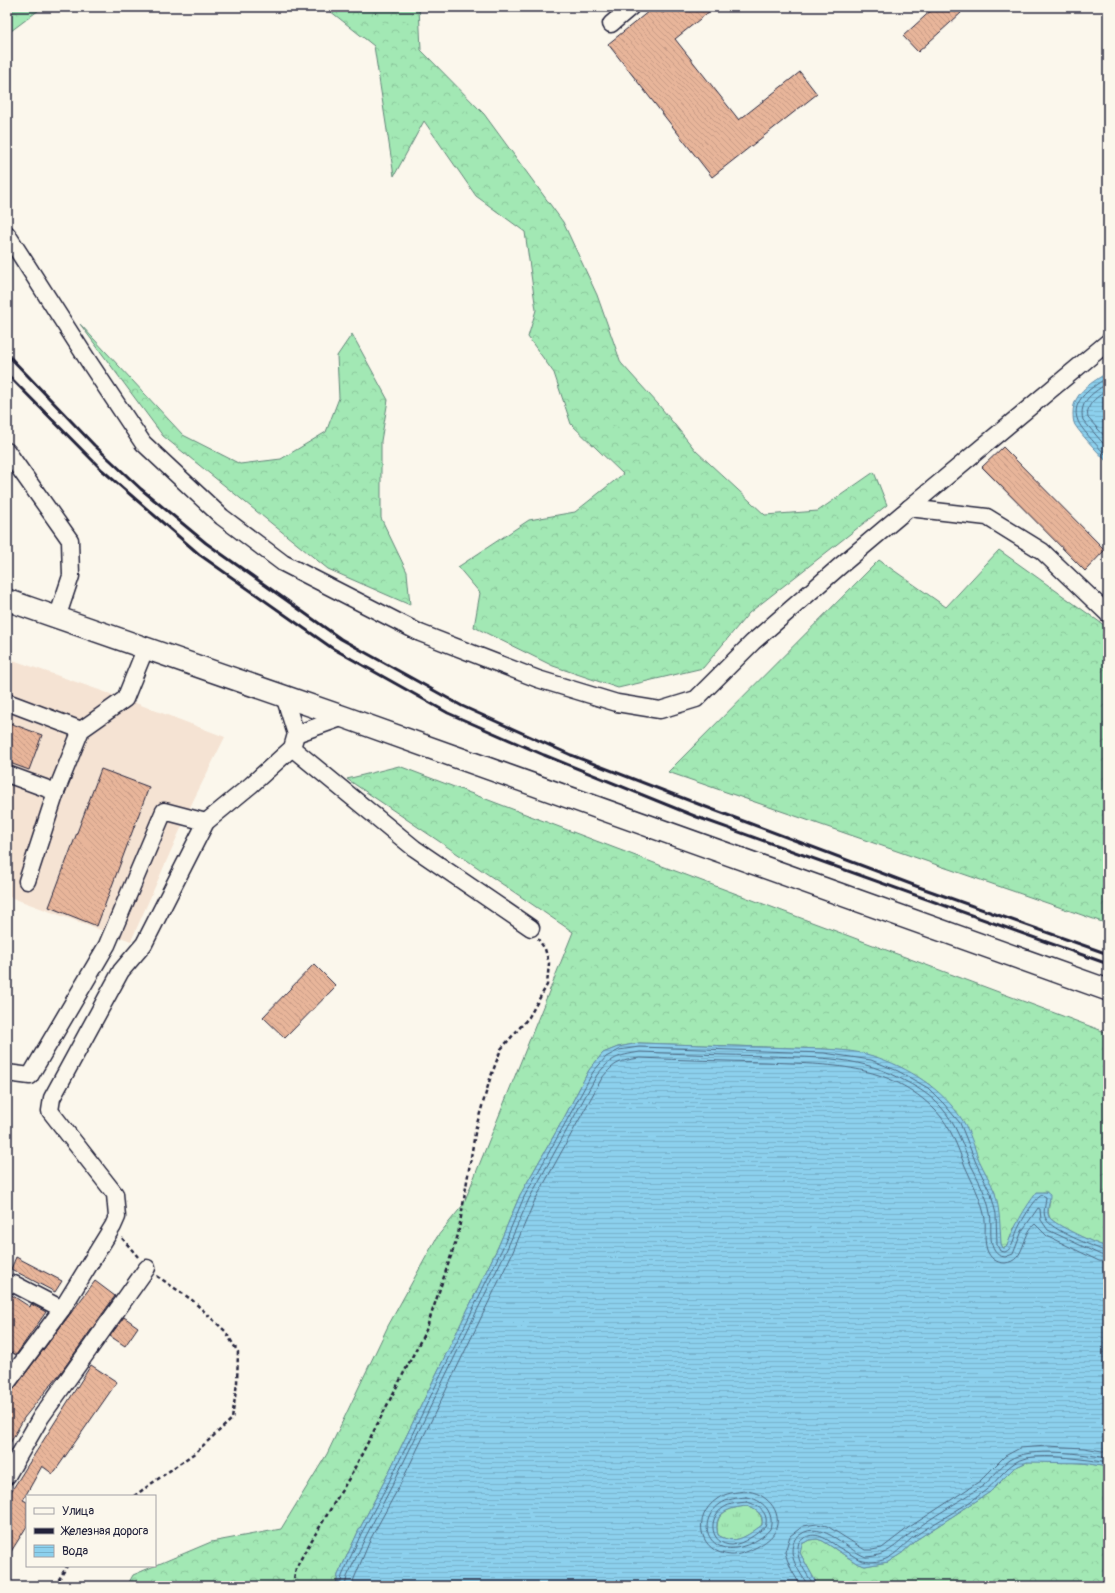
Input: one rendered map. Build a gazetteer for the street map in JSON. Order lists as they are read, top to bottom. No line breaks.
{"legend":["Улица","Железная дорога","Вода"]}
